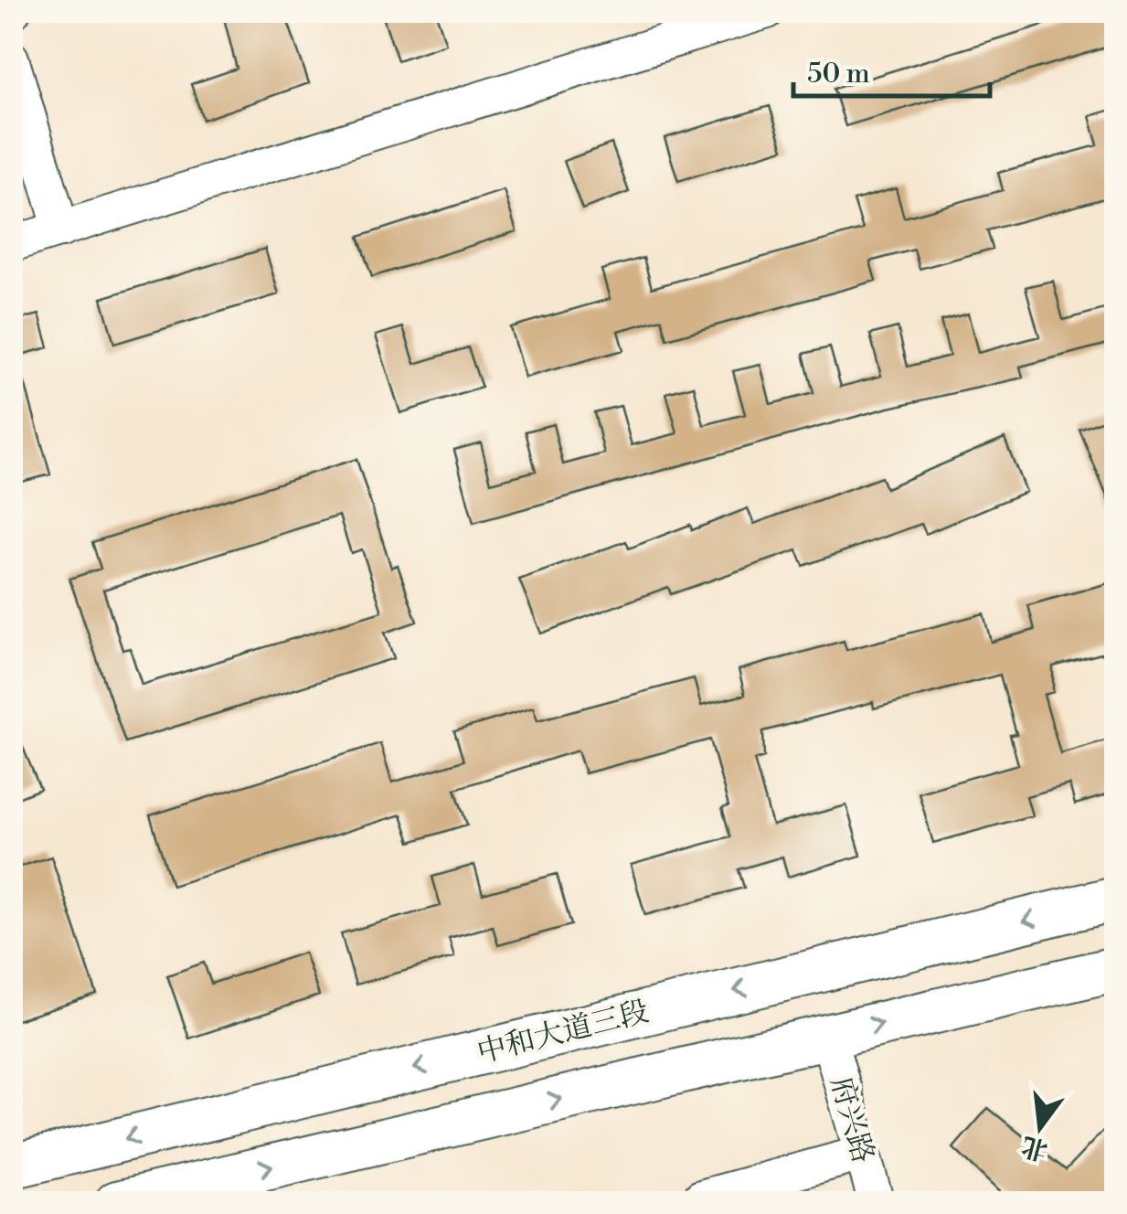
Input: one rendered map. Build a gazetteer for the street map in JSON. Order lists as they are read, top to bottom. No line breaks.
{"streets":{"main road":["中和大道三段"],"street":["府兴路"]},"scale_bar":"50 m","north":"bottom"}
